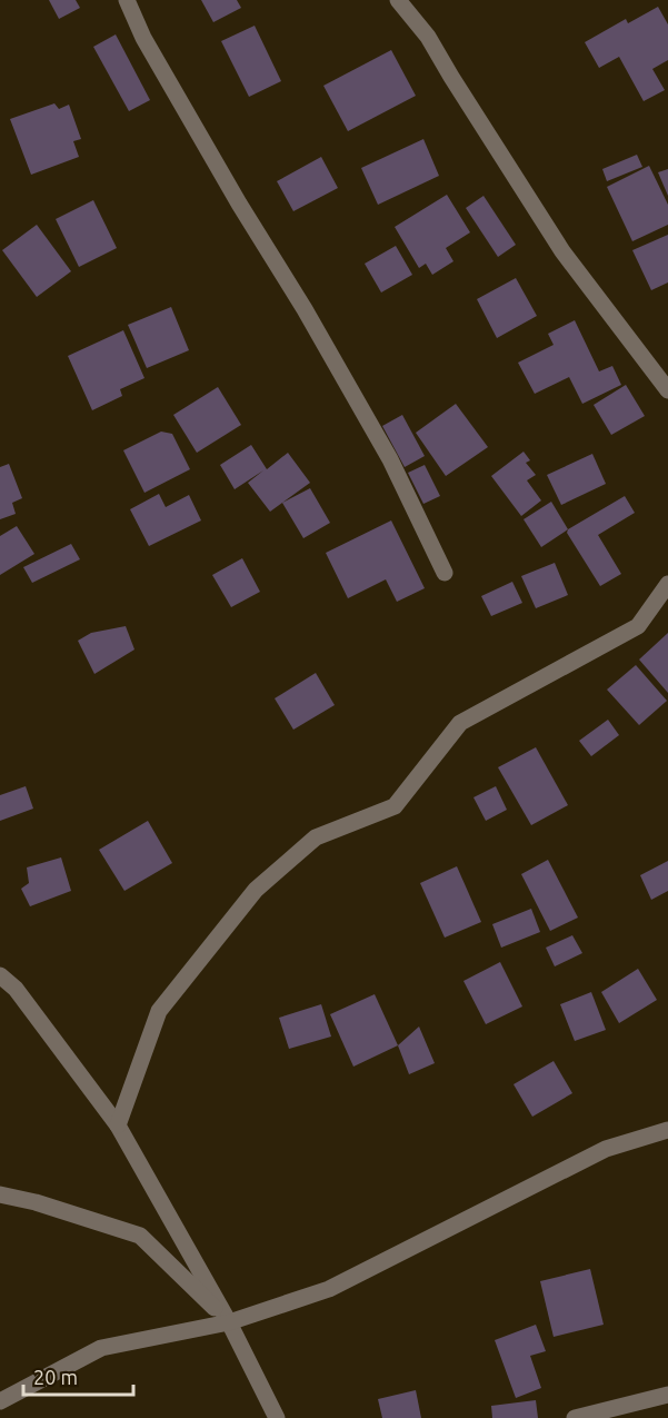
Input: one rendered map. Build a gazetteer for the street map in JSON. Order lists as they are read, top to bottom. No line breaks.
{"scale_bar":"20 m"}
